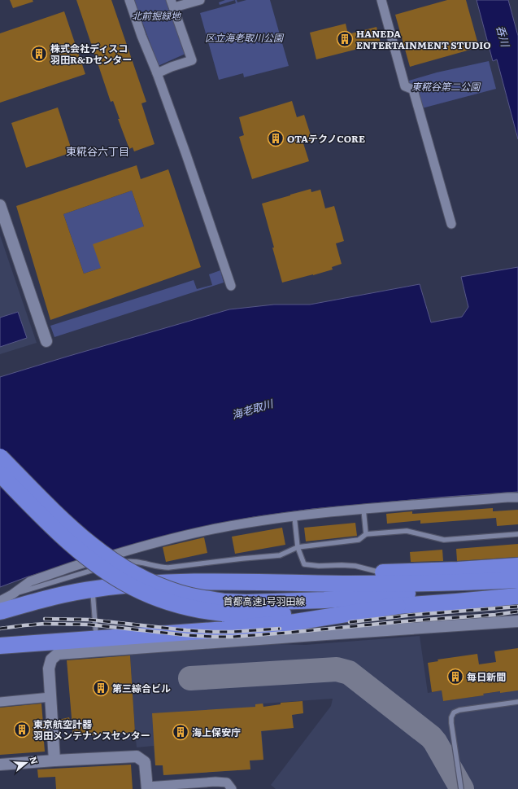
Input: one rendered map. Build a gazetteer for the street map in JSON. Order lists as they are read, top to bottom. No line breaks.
{"streets":{"highway":["首都高速1号羽田線"]},"districts":["東糀谷六丁目"],"water":["呑川","海老取川"],"parks":["北前掘緑地","区立海老取川公園","東糀谷第二公園"],"places":{"building":["HANEDA ENTERTAINMENT STUDIO","株式会社ディスコ 羽田R&Dセンター","OTAテクノCORE","毎日新聞","第三綜合ビル","東京航空計器 羽田メンテナンスセンター","海上保安庁"]},"north":"right"}
